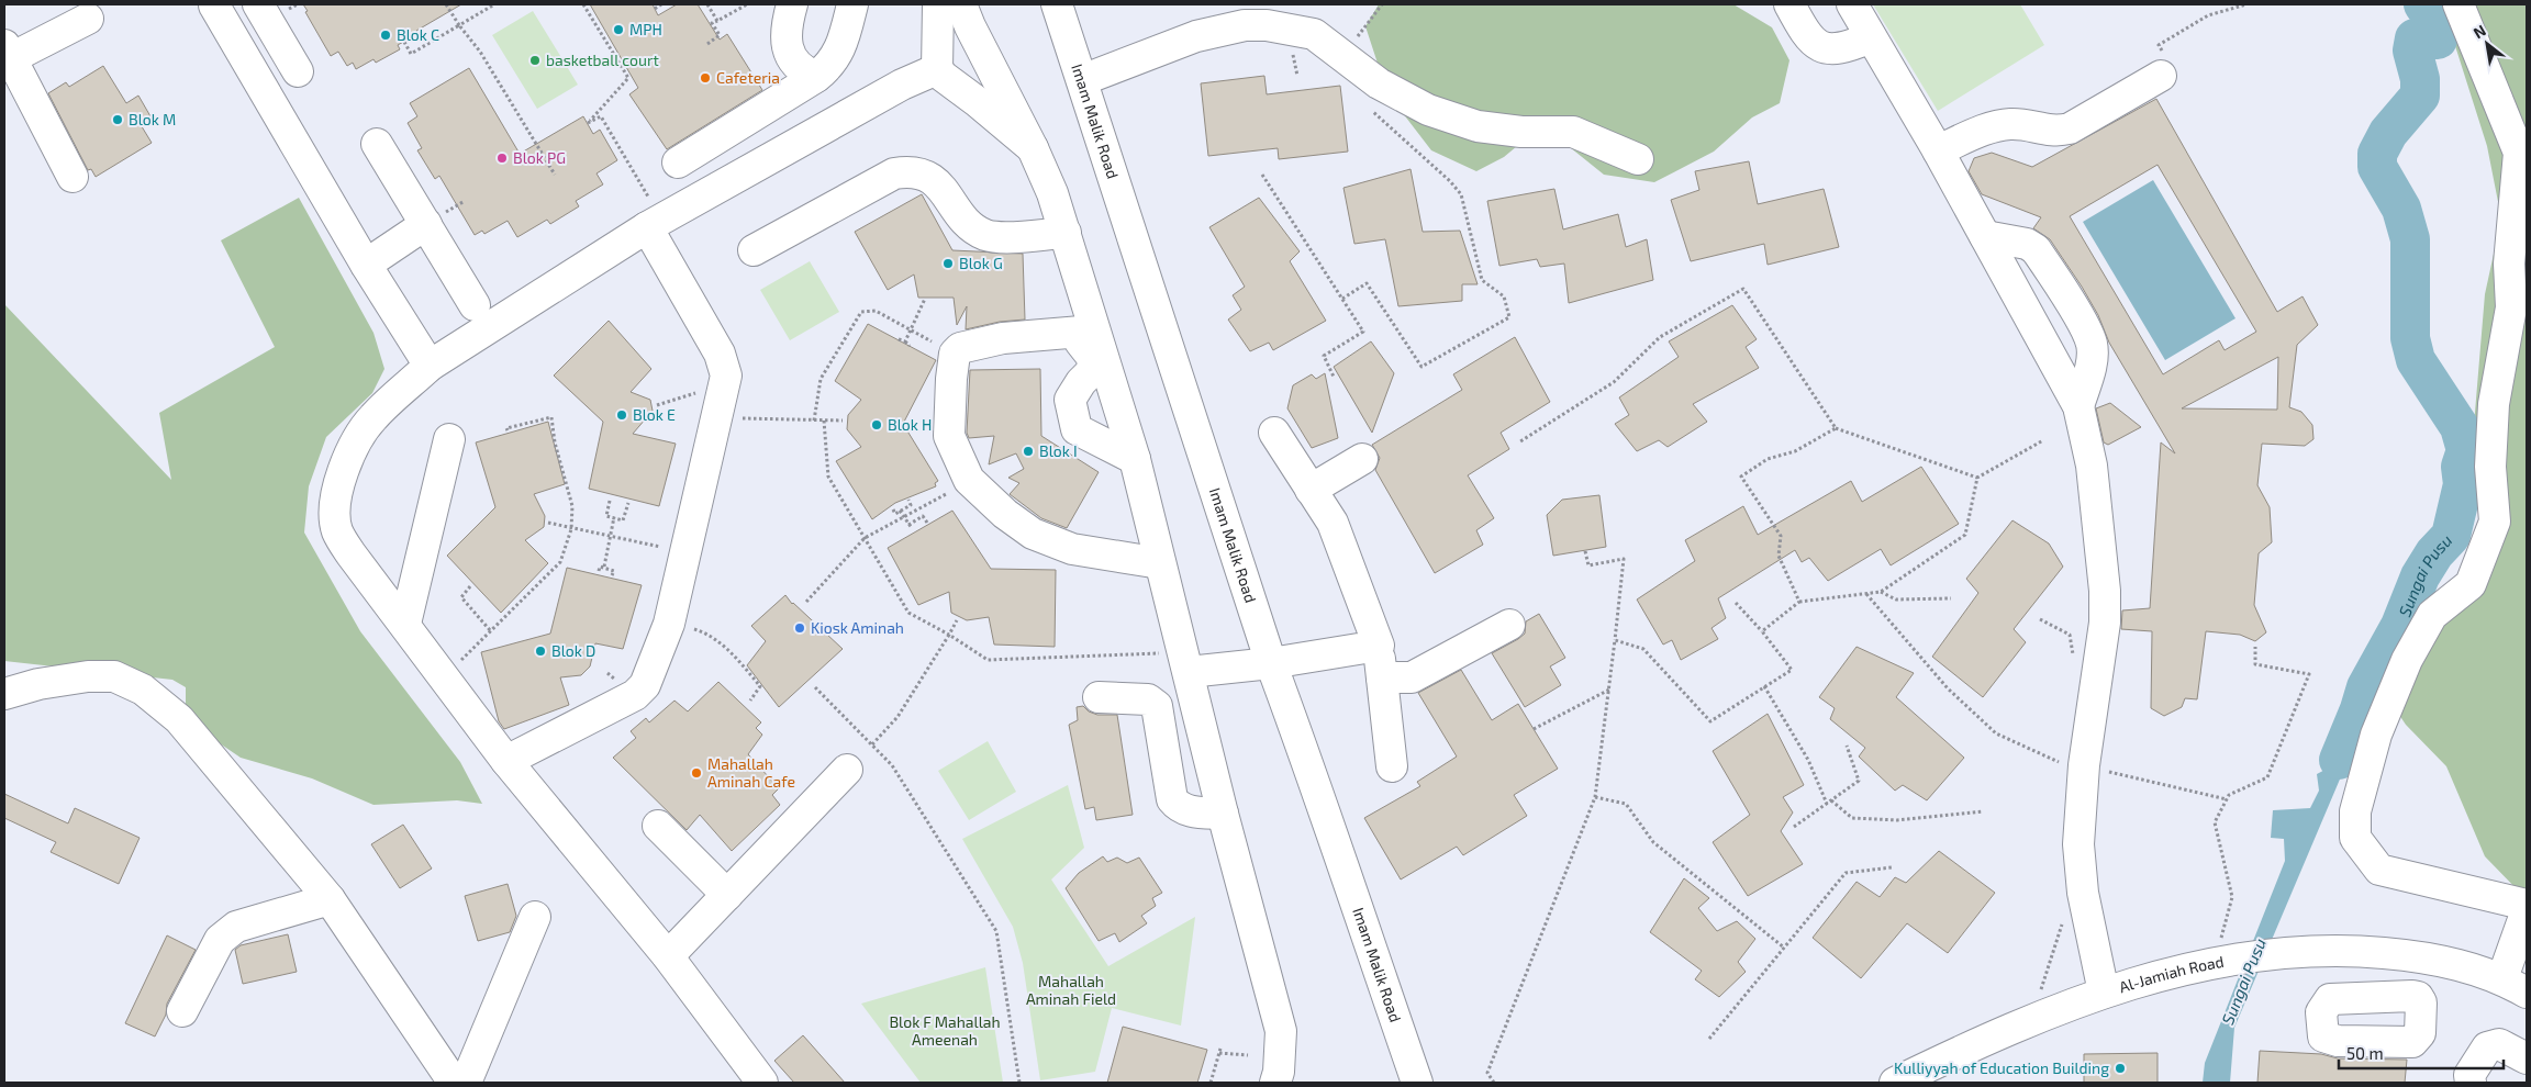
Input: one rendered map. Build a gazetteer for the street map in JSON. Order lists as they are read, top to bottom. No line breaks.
{"streets":{"street":["Imam Malik Road","Al-Jamiah Road"]},"water":["Sungai Pusu"],"parks":["Mahallah Aminah Field","Blok F Mahallah Ameenah"],"places":["MPH","Blok C","basketball court","Cafeteria","Blok M","Blok PG","Blok G","Blok E","Blok H","Blok I","Kiosk Aminah","Blok D","Mahallah Aminah Cafe","Kulliyyah of Education Building"],"scale_bar":"50 m","north":"top left"}
